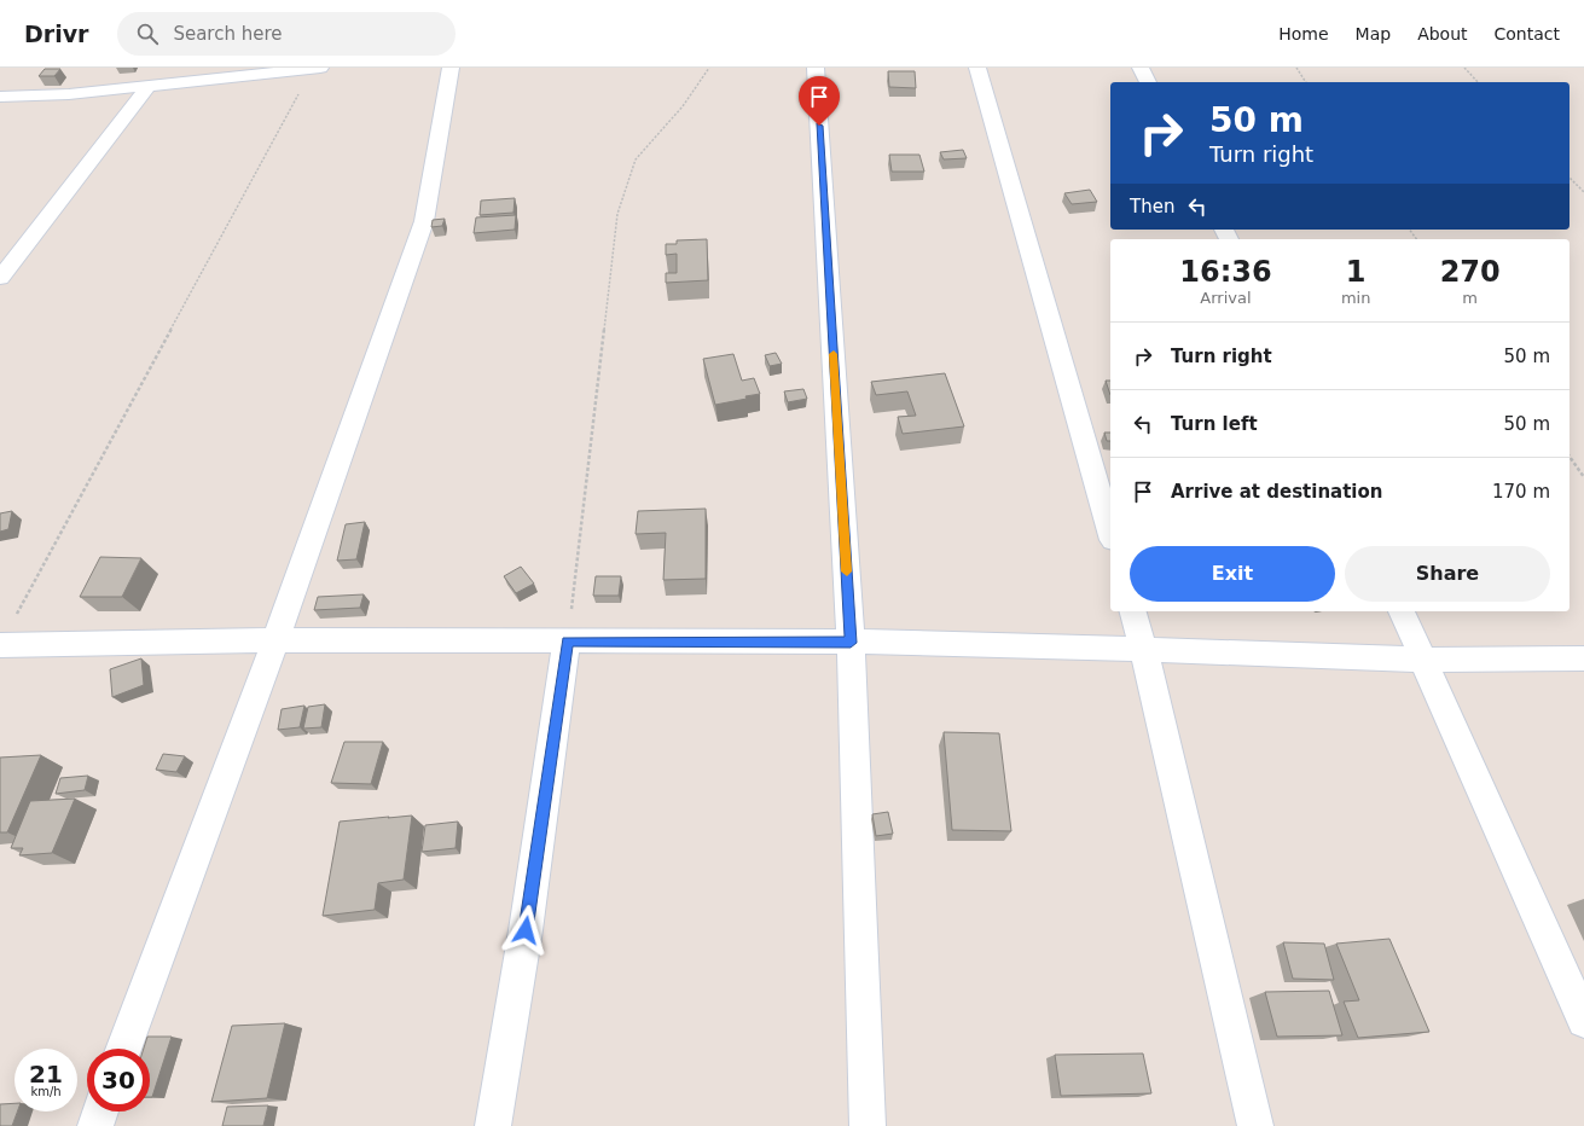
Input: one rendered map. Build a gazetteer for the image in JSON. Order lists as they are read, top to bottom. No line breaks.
{"page":{"header":"Drivr","search":"Search here","nav":["Home","Map","About","Contact"],"turn":["50 m","Turn right"],"then":"Then","eta":["16:36","Arrival","1","min","270","m"],"list":[{"name":"Turn right","value":"50 m"},{"name":"Turn left","value":"50 m"},{"name":"Arrive at destination","value":"170 m"}],"buttons":["Exit","Share"],"speed":"21 km/h","limit":"30"}}
